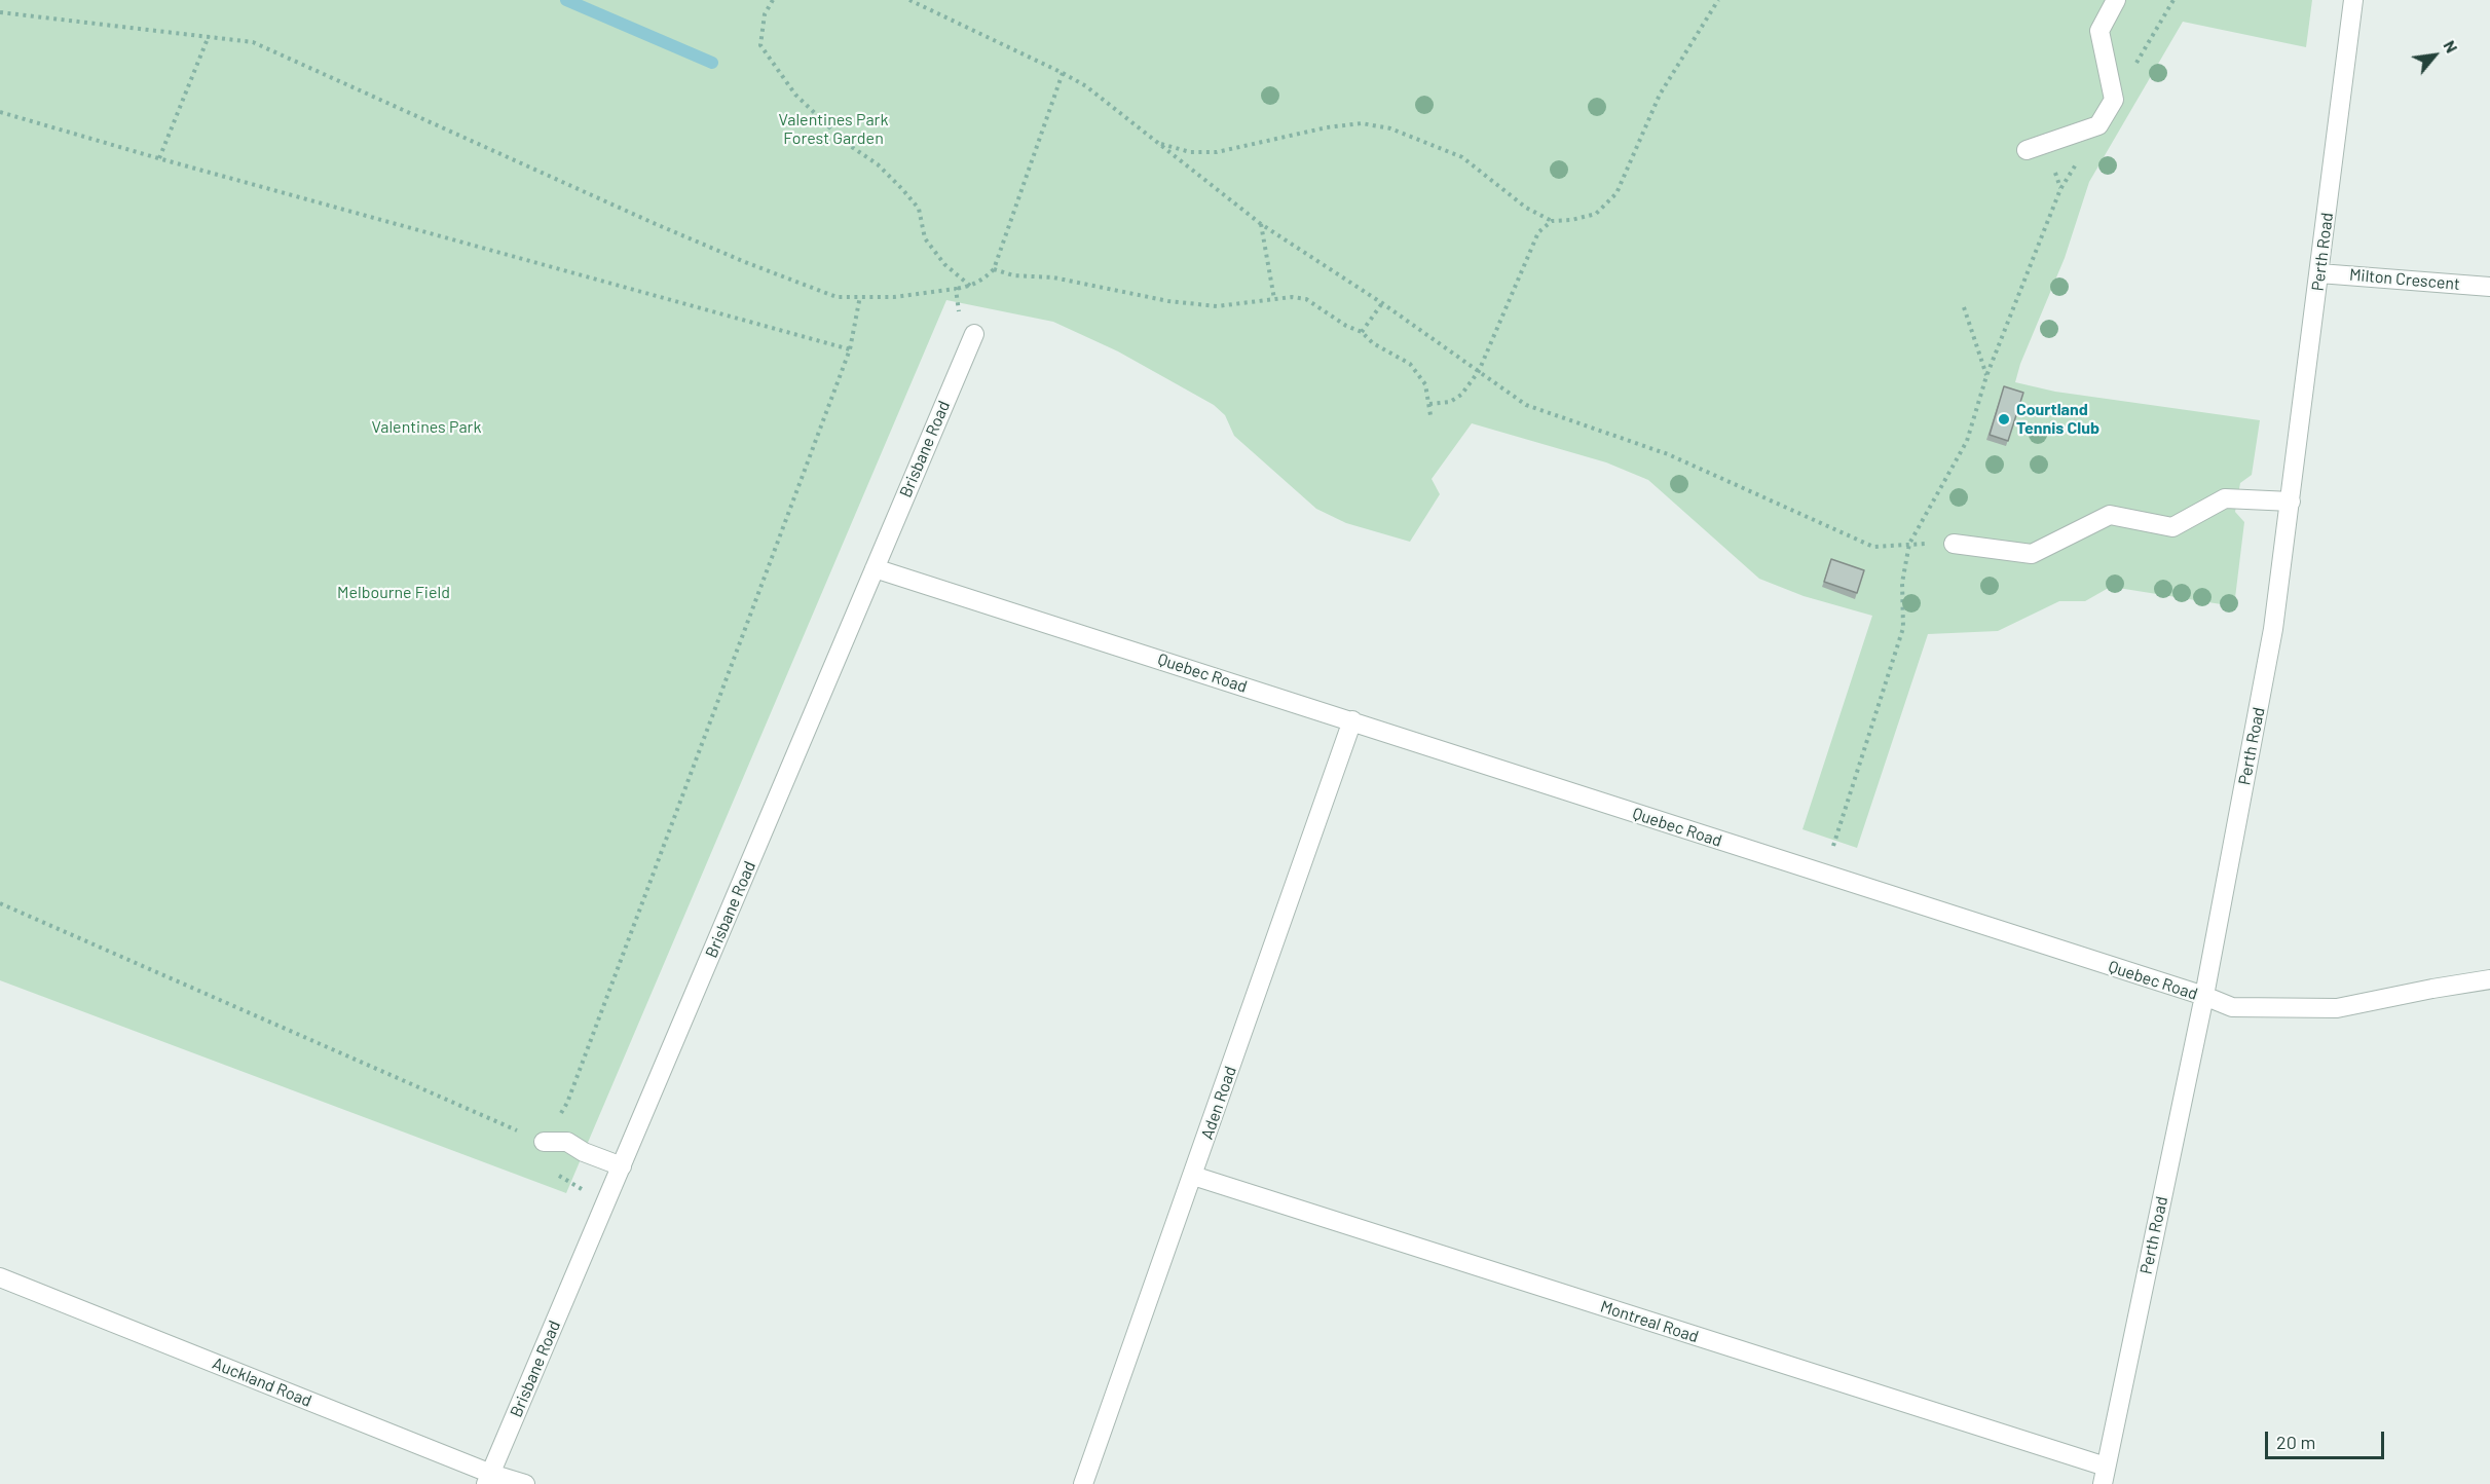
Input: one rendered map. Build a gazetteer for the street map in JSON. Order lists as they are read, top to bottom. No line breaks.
{"streets":{"street":["Perth Road","Milton Crescent","Brisbane Road","Quebec Road","Aden Road","Montreal Road","Auckland Road"]},"crossings":[["Perth Road","Milton Crescent"],["Perth Road","Quebec Road"],["Perth Road","Montreal Road"],["Brisbane Road","Quebec Road"],["Brisbane Road","Auckland Road"],["Quebec Road","Aden Road"],["Aden Road","Montreal Road"]],"parks":["Valentines Park Forest Garden","Valentines Park","Melbourne Field"],"places":["Courtland Tennis Club"],"scale_bar":"20 m","north":"top right"}
